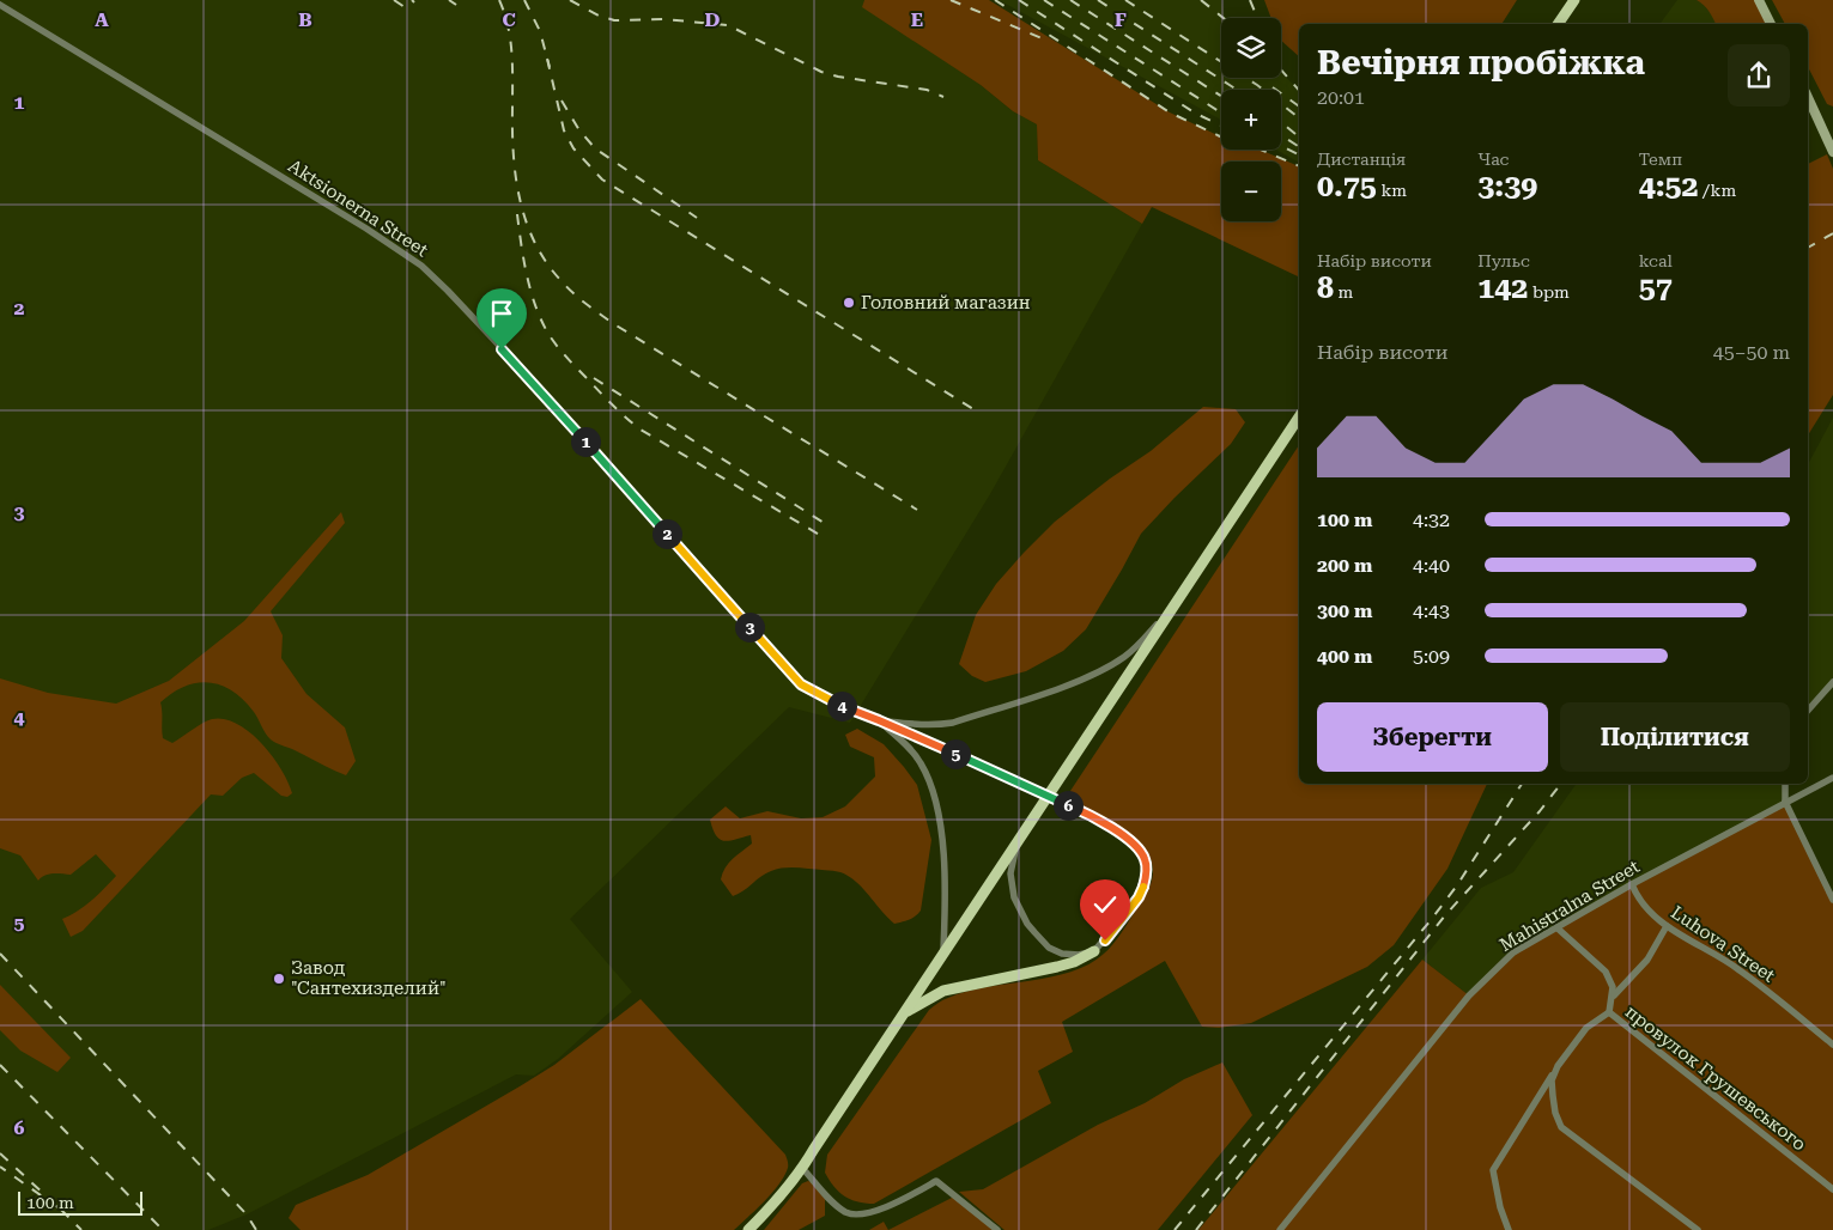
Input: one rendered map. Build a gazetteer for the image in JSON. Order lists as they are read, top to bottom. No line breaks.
{"streets":{"street":["Aktsionerna Street","Mahistralna Street","Luhova Street","провулок Грушевського"]},"crossings":[["Mahistralna Street","Luhova Street"]],"places":["Головний магазин","Завод \"Сантехизделий\""],"scale_bar":"100 m","page":{"map_buttons":["+","−"],"heading":["Вечірня пробіжка","20:01"],"stats":[["Дистанція","0.75 km"],["Час","3:39"],["Темп","4:52 /km"],["Набір висоти","8 m"],["Пульс","142 bpm"],["kcal","57"]],"chart":["Набір висоти","45–50 m"],"pins":["1","2","3","4","5","6"],"list":[{"name":"100 m","note":"4:32"},{"name":"200 m","note":"4:40"},{"name":"300 m","note":"4:43"},{"name":"400 m","note":"5:09"}],"buttons":["Зберегти","Поділитися"],"scale":"100 m"},"grid":{"columns":["A","B","C","D","E","F"],"rows":["1","2","3","4","5","6"]}}
